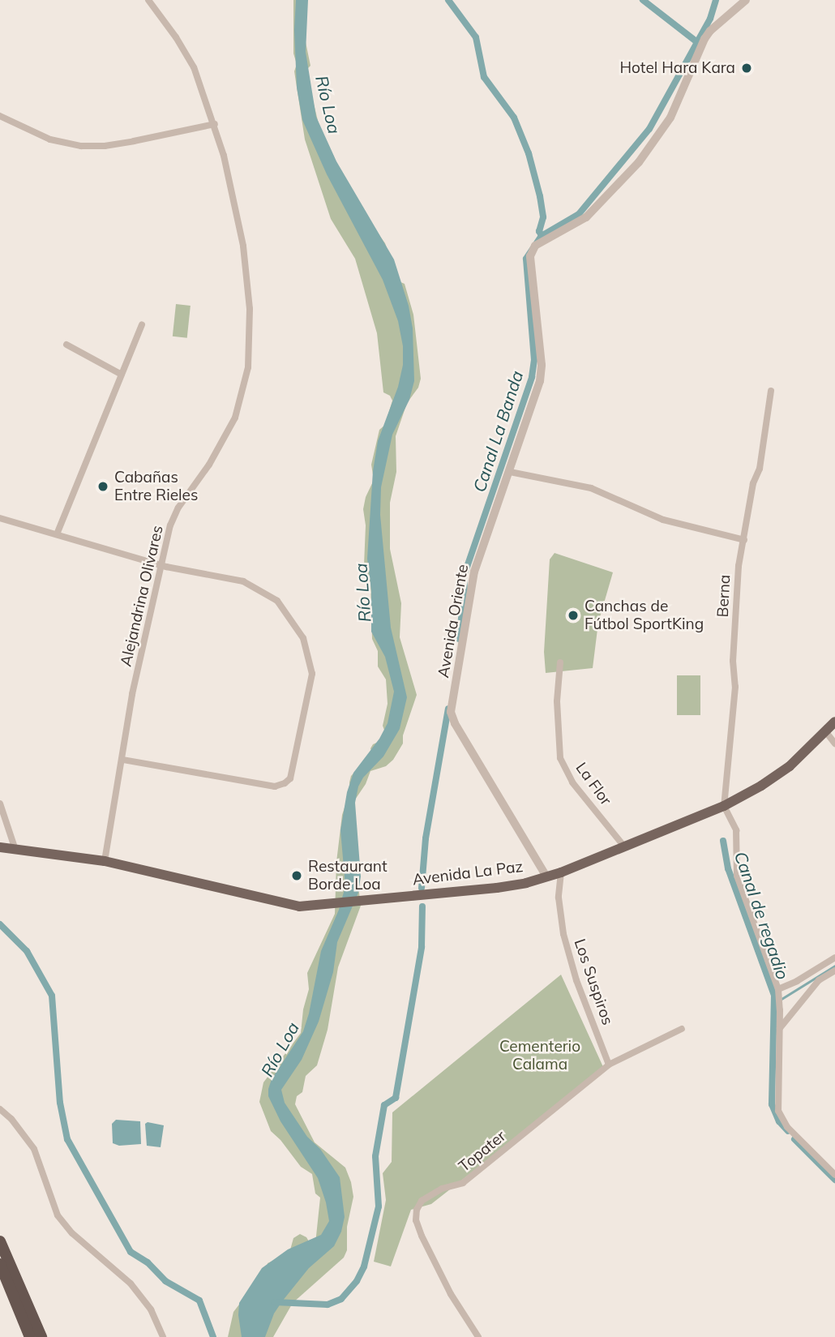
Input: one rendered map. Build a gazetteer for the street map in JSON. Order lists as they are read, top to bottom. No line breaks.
{"streets":{"main road":["Avenida La Paz"],"street":["Alejandrina Olivares","Berna","Avenida Oriente","La Flor","Los Suspiros","Topater"]},"crossings":[["Alejandrina Olivares","Avenida La Paz"],["Berna","Avenida La Paz"],["Avenida Oriente","Avenida La Paz"],["La Flor","Avenida La Paz"],["Avenida La Paz","Los Suspiros"],["Los Suspiros","Topater"]],"water":["Río Loa","Canal La Banda","Canal de regadio"],"parks":["Cementerio Calama"],"places":["Hotel Hara Kara","Cabañas Entre Rieles","Canchas de Fútbol SportKing","Restaurant Borde Loa"]}
